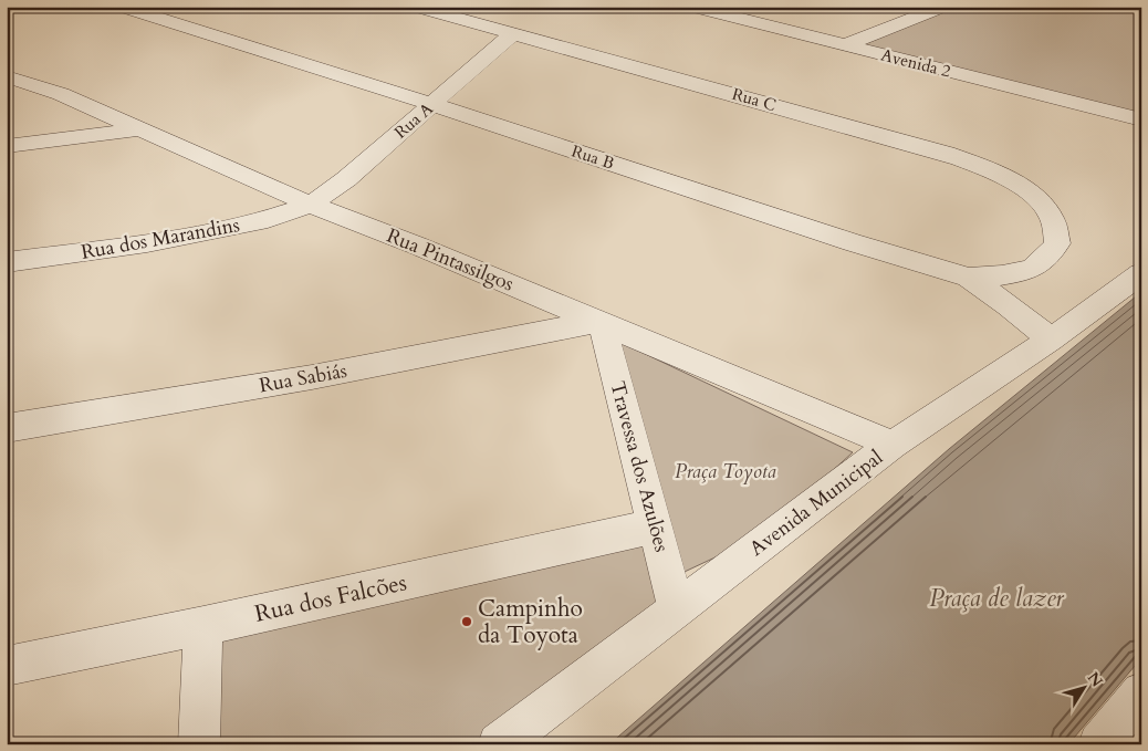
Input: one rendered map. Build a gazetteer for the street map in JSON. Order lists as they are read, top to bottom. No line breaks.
{"streets":{"street":["Avenida 2","Rua C","Rua A","Rua B","Rua dos Marandins","Rua Pintassilgos","Rua Sabiás","Travessa dos Azulões","Avenida Municipal","Rua dos Falcões"]},"crossings":[["Rua C","Rua A"],["Rua C","Rua B"],["Rua A","Rua B"],["Rua A","Rua dos Marandins"],["Rua A","Rua Pintassilgos"],["Rua dos Marandins","Rua Pintassilgos"],["Rua Pintassilgos","Rua Sabiás"],["Rua Pintassilgos","Travessa dos Azulões"],["Rua Pintassilgos","Avenida Municipal"],["Rua Sabiás","Travessa dos Azulões"],["Travessa dos Azulões","Avenida Municipal"],["Travessa dos Azulões","Rua dos Falcões"]],"water":["Praça de lazer"],"parks":["Praça Toyota"],"places":["Campinho da Toyota"],"north":"top right"}
